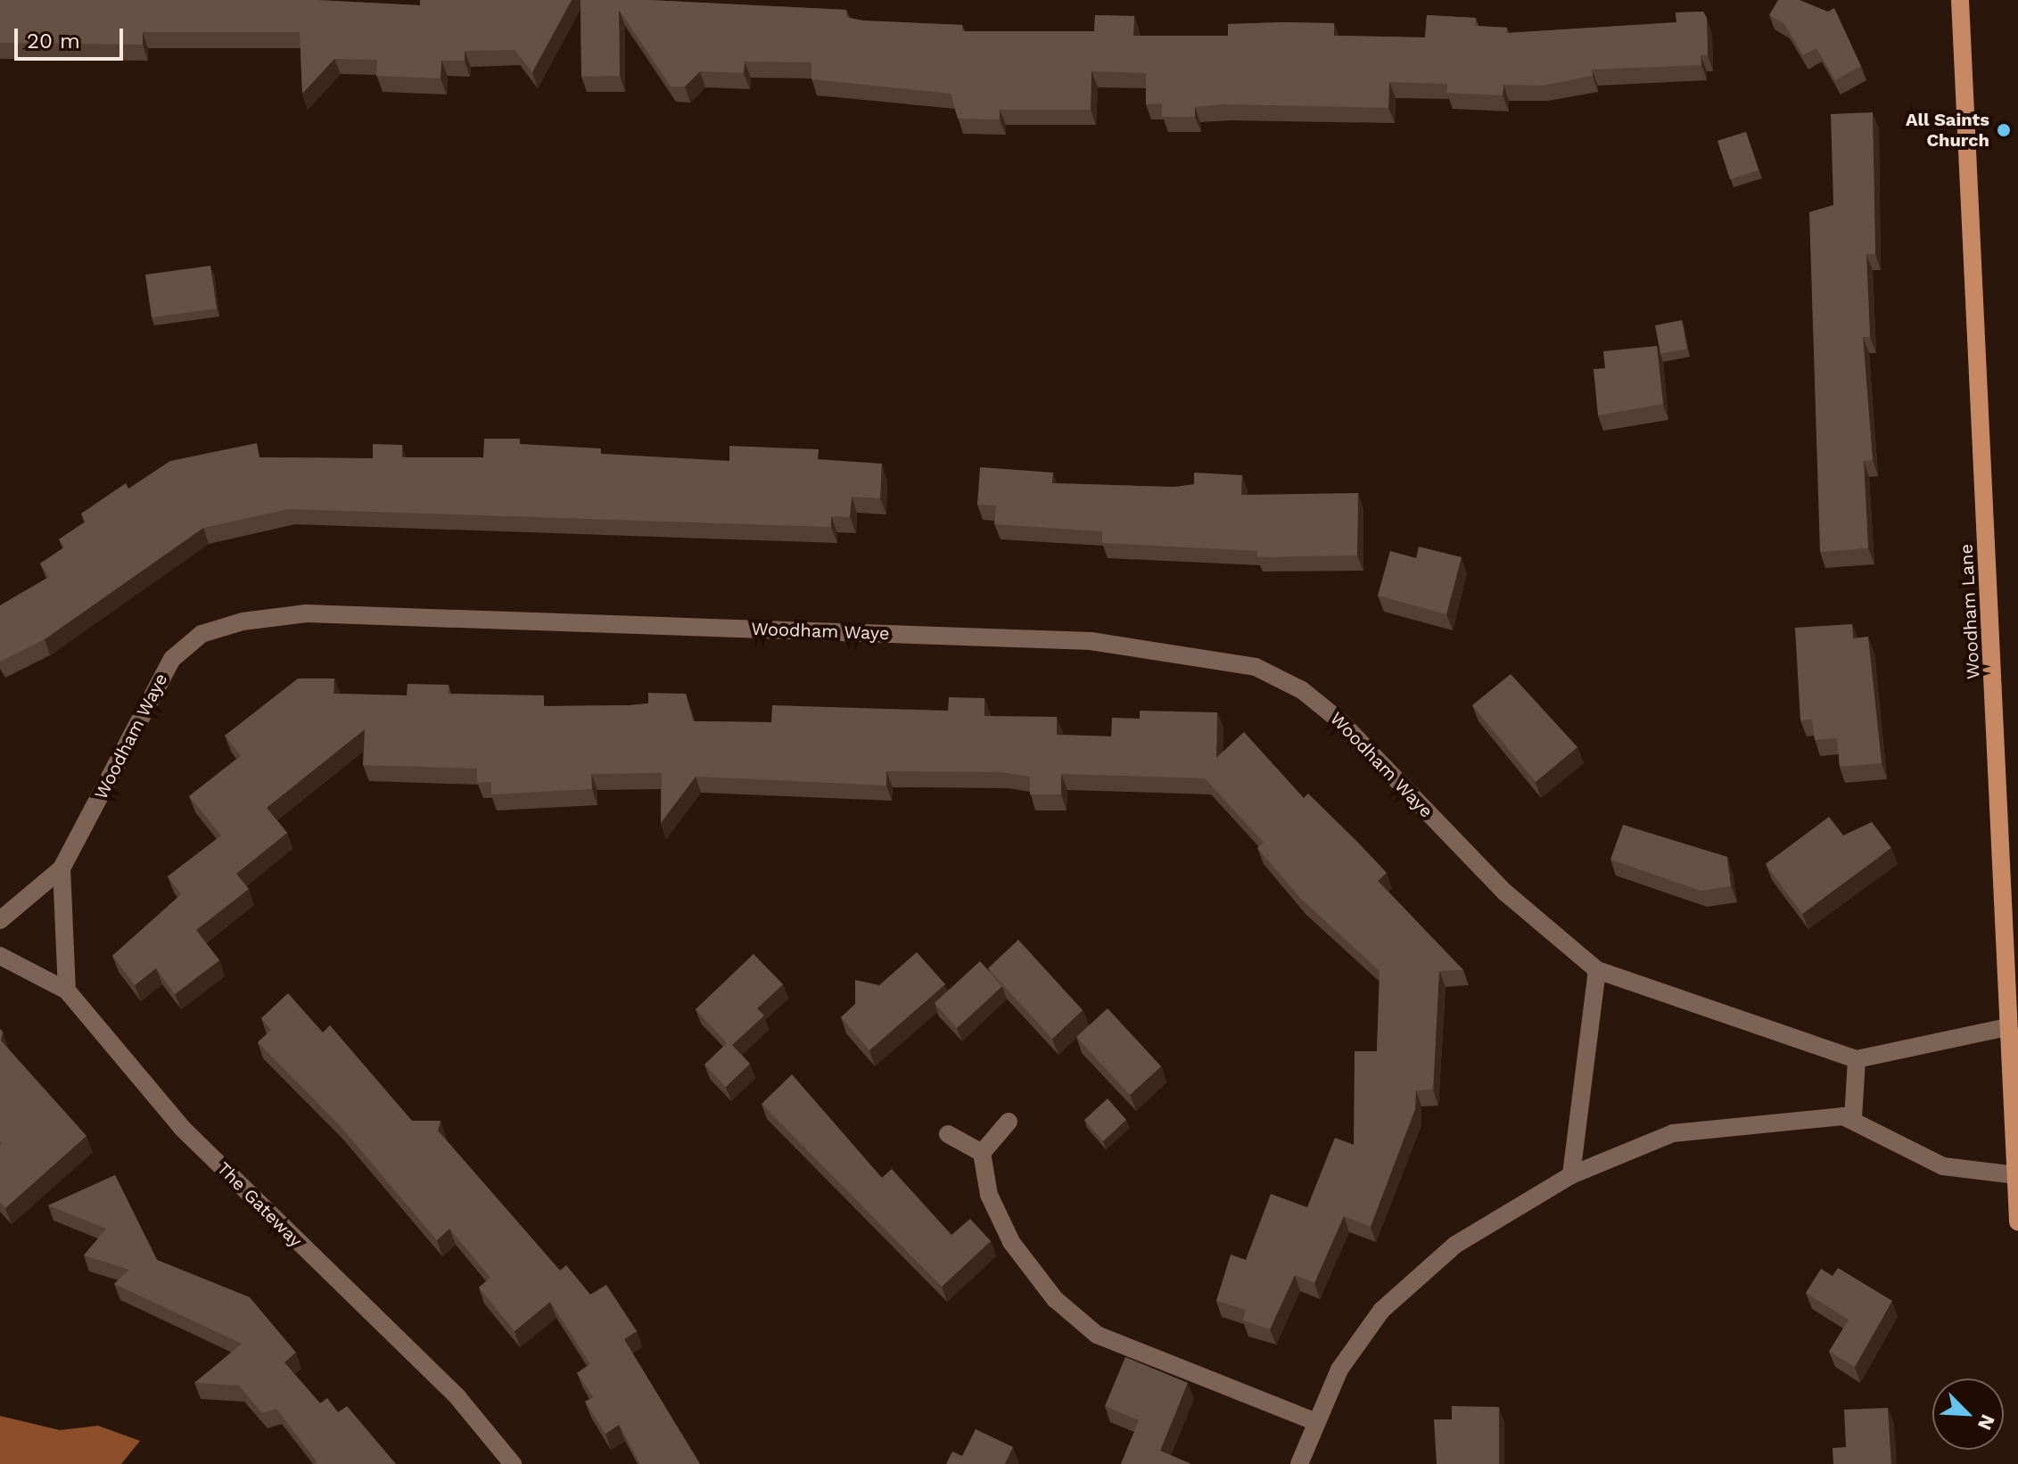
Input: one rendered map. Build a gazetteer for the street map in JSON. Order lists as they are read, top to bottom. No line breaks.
{"streets":{"main road":["Woodham Lane"],"street":["Woodham Waye","The Gateway"]},"places":["All Saints Church"],"scale_bar":"20 m","north":"bottom right"}
